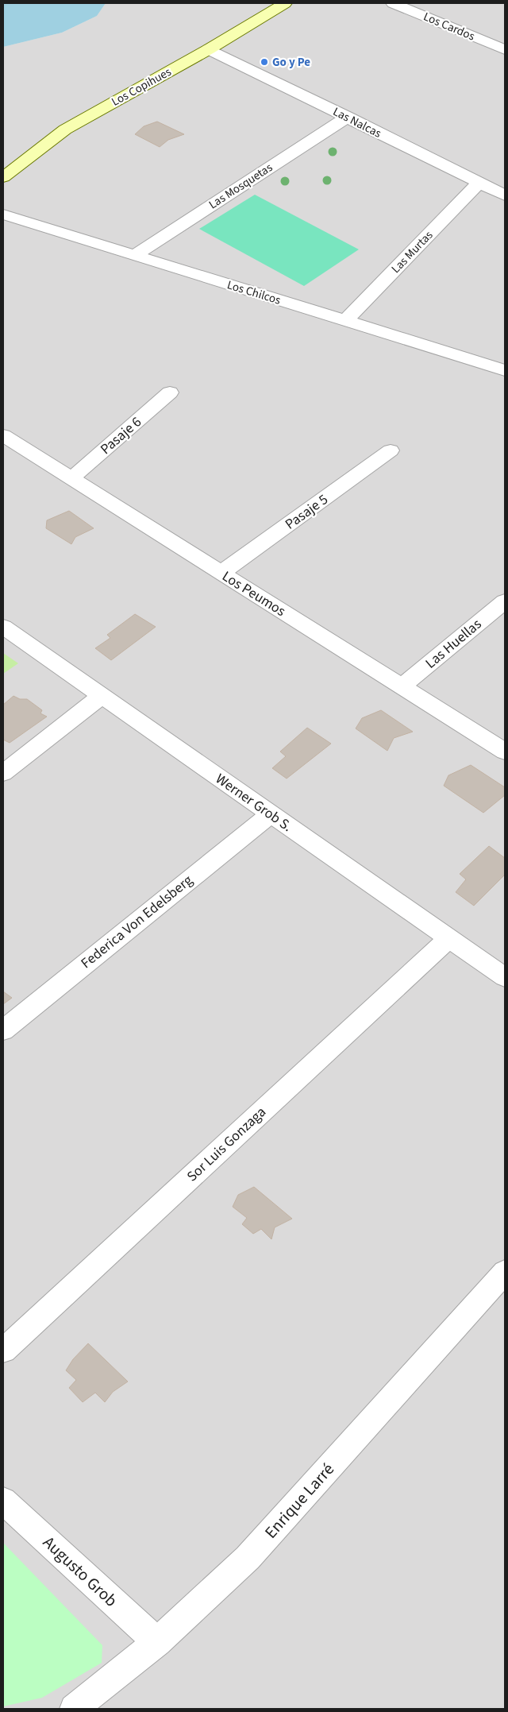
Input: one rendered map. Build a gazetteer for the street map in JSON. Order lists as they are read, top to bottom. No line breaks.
{"streets":{"main road":["Los Copihues"],"street":["Los Cardos","Las Nalcas","Las Mosquetas","Las Murtas","Los Chilcos","Pasaje 6","Pasaje 5","Los Peumos","Las Huellas","Werner Grob S.","Federica Von Edelsberg","Sor Luis Gonzaga","Enrique Larré","Augusto Grob"]},"crossings":[["Los Copihues","Las Nalcas"],["Las Nalcas","Las Mosquetas"],["Las Nalcas","Las Murtas"],["Las Mosquetas","Los Chilcos"],["Las Murtas","Los Chilcos"],["Pasaje 6","Los Peumos"],["Pasaje 5","Los Peumos"],["Los Peumos","Las Huellas"],["Werner Grob S.","Federica Von Edelsberg"],["Werner Grob S.","Sor Luis Gonzaga"],["Enrique Larré","Augusto Grob"]],"places":["Go y Pe"]}
